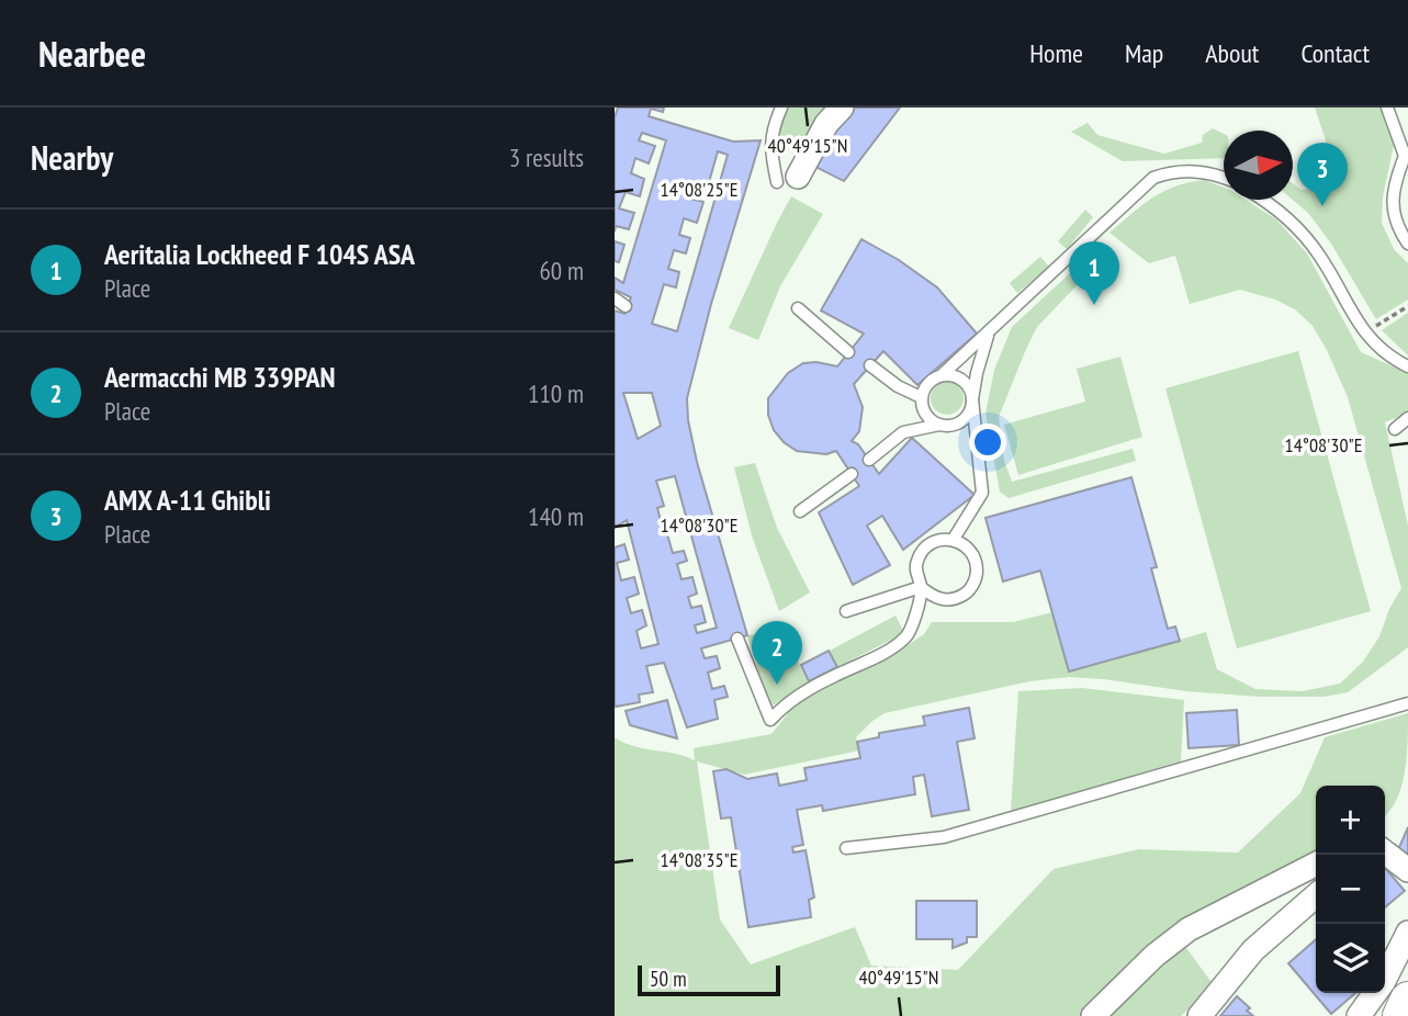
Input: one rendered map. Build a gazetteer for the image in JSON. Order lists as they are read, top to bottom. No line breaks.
{"scale_bar":"50 m","north":"right","page":{"header":"Nearbee","nav":["Home","Map","About","Contact"],"heading":["Nearby","3 results"],"pins":["3","1","2"],"list":[{"mark":"1","name":"Aeritalia Lockheed F 104S ASA","note":"Place","value":"60 m"},{"mark":"2","name":"Aermacchi MB 339PAN","note":"Place","value":"110 m"},{"mark":"3","name":"AMX A-11 Ghibli","note":"Place","value":"140 m"}],"map_buttons":["+","−"],"scale":"50 m"},"coordinates":["40°49'15\"N","14°08'25\"E","14°08'30\"E","14°08'35\"E"]}
